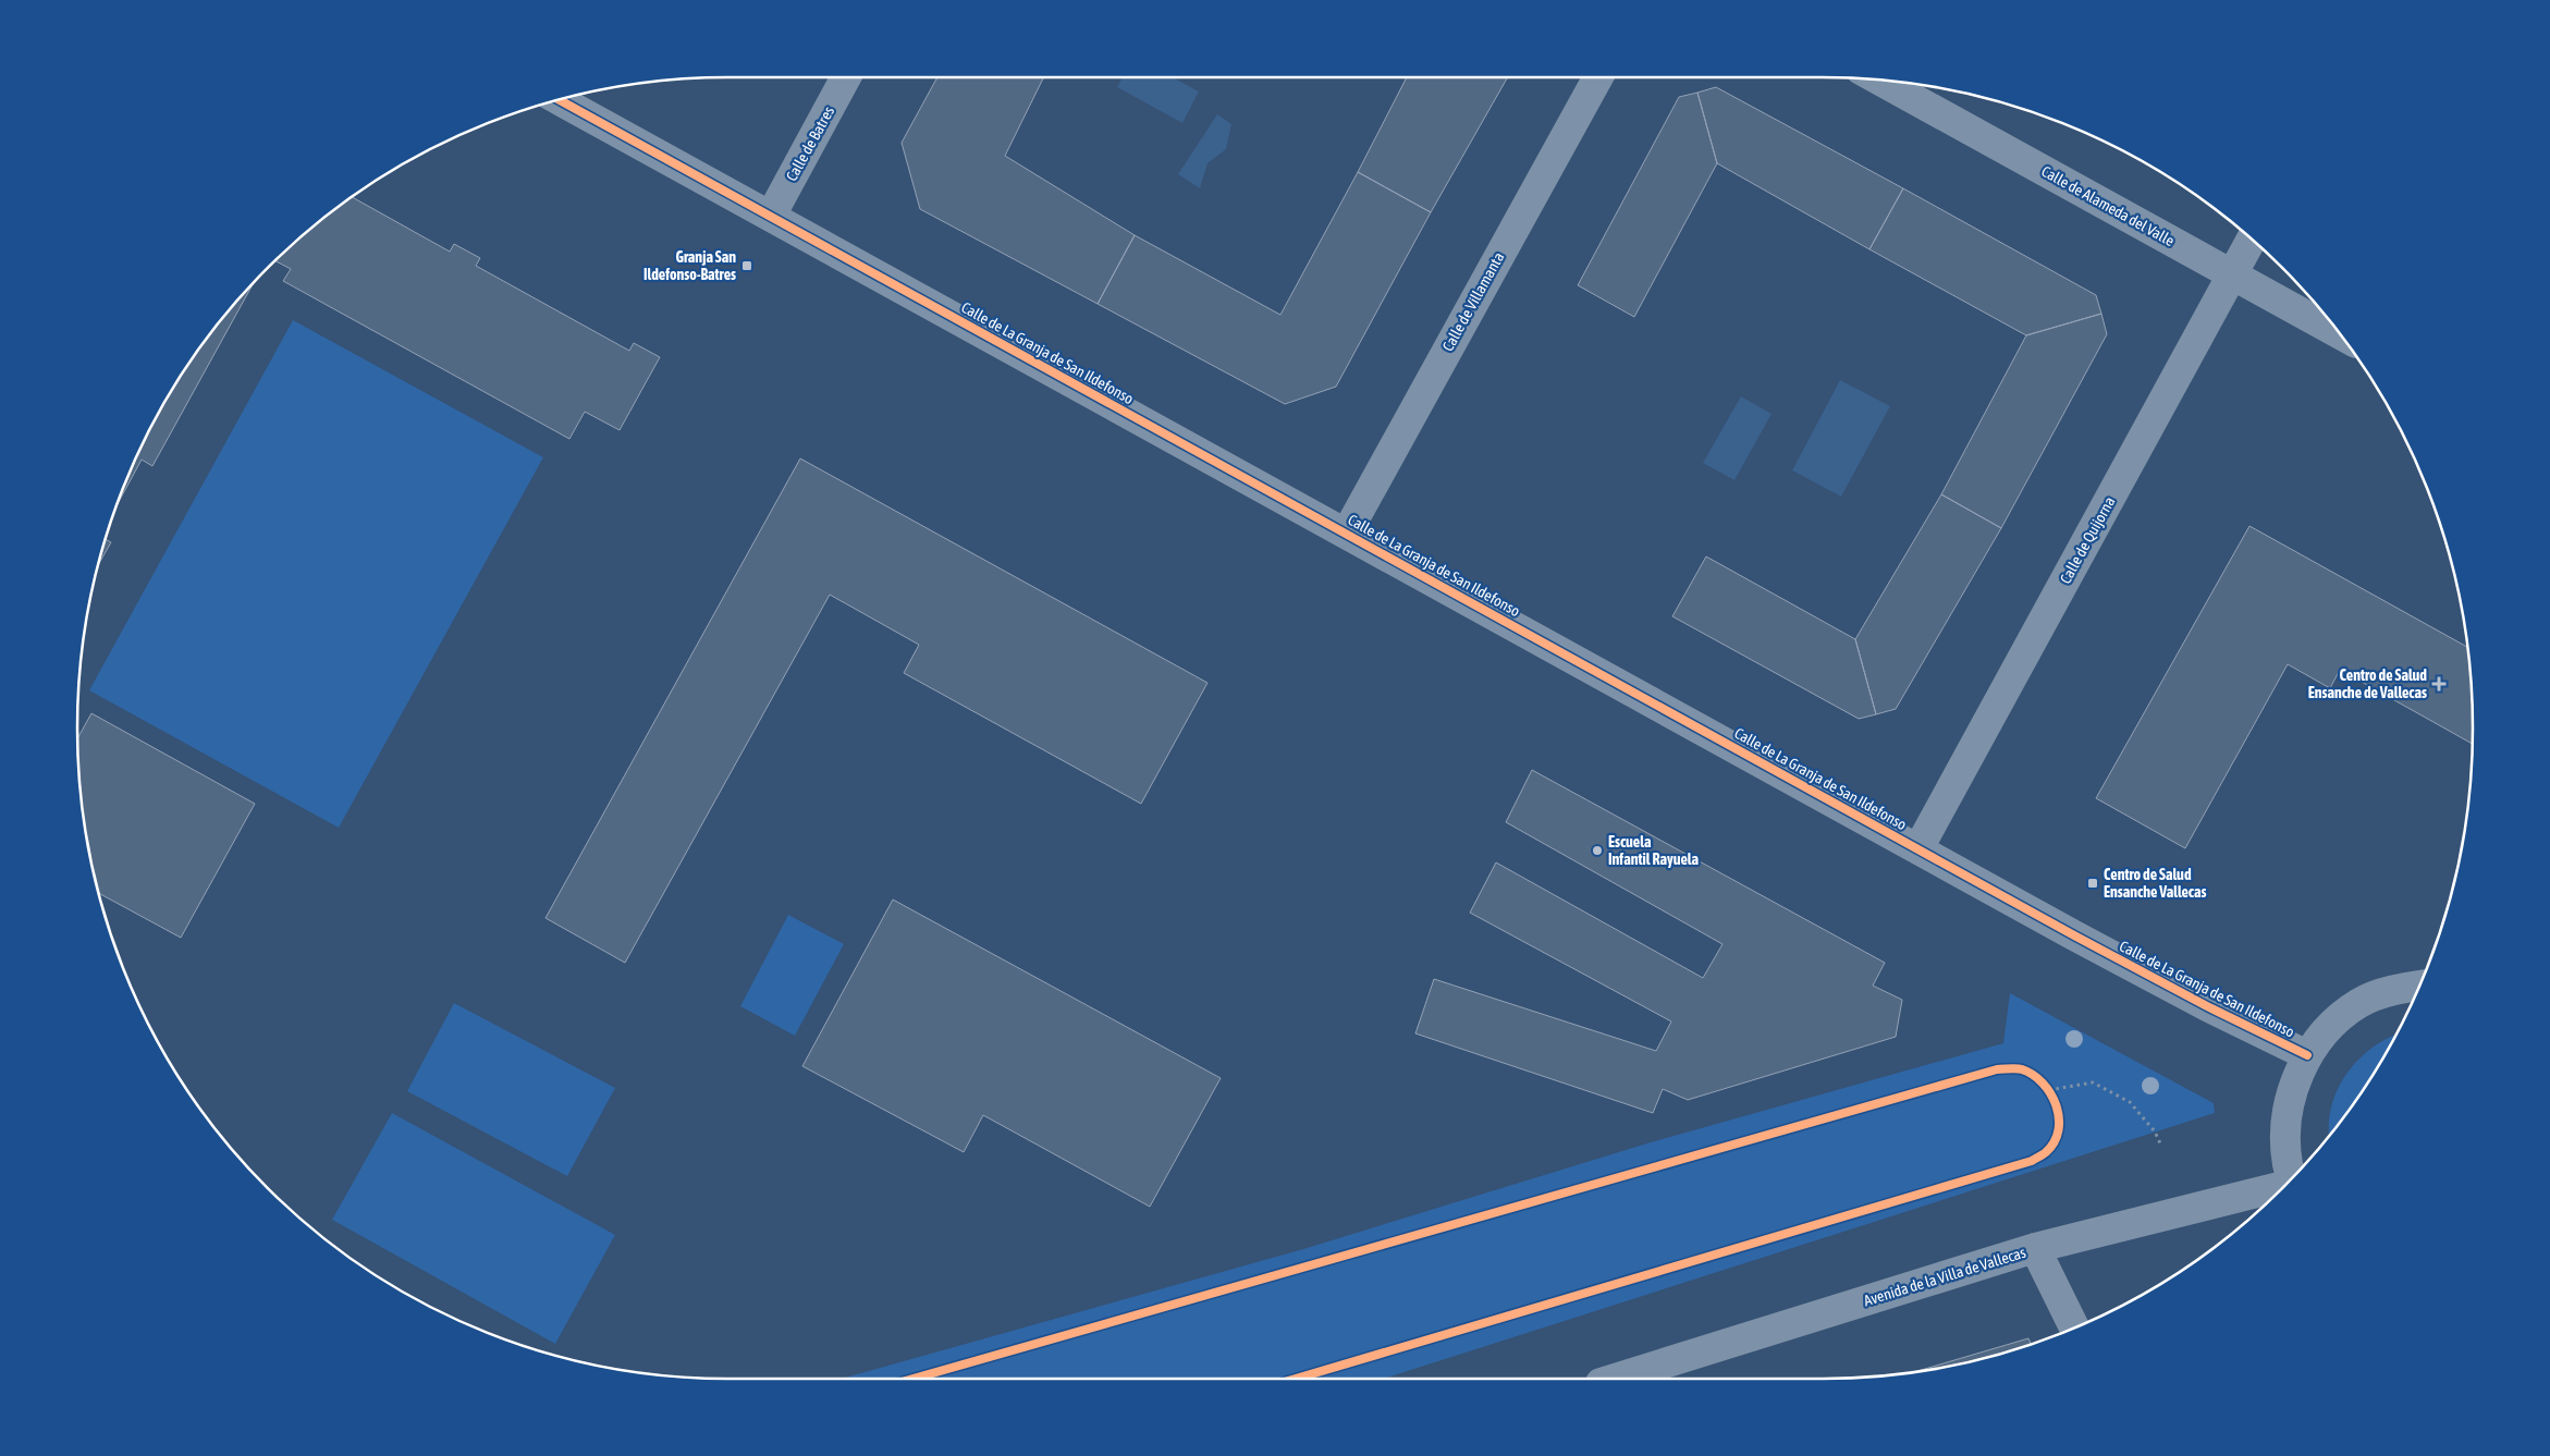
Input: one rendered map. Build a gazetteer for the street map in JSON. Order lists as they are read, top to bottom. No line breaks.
{"streets":{"street":["Calle de Batres","Calle de Alameda del Valle","Calle de Villamanta","Calle de La Granja de San Ildefonso","Calle de Quijorna","Avenida de la Villa de Vallecas"]},"crossings":[["Calle de Batres","Calle de La Granja de San Ildefonso"],["Calle de Alameda del Valle","Calle de Quijorna"],["Calle de Villamanta","Calle de La Granja de San Ildefonso"],["Calle de La Granja de San Ildefonso","Calle de Quijorna"]],"places":{"transit":["Granja San Ildefonso-Batres","Centro de Salud Ensanche Vallecas"],"health":["Centro de Salud Ensanche de Vallecas"],"other":["Escuela Infantil Rayuela"]}}
